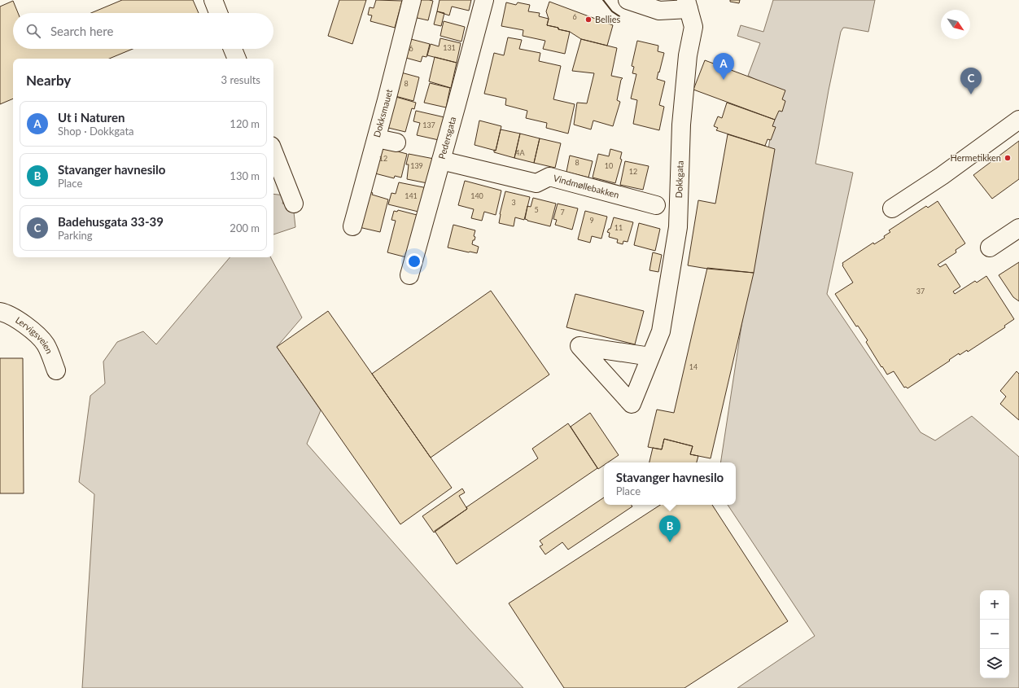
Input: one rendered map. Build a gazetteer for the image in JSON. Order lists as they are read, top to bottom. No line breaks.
{"streets":{"street":["Dokksmauet","Pedersgata","Dokkgata","Vindmøllebakken","Lervigsveien"]},"crossings":[["Pedersgata","Vindmøllebakken"]],"places":["Bellies","Hermetikken"],"house_numbers":["6","131","6","8","137","4A","12","8","139","10","12","141","140","3","5","7","9","11","37","14"],"north":"bottom right","page":{"search":"Search here","pins":["A","C","B"],"heading":["Nearby","3 results"],"list":[{"mark":"A","name":"Ut i Naturen","note":"Shop · Dokkgata","value":"120 m"},{"mark":"B","name":"Stavanger havnesilo","note":"Place","value":"130 m"},{"mark":"C","name":"Badehusgata 33-39","note":"Parking","value":"200 m"}],"popup":["Stavanger havnesilo","Place"],"map_buttons":["+","−"]}}
